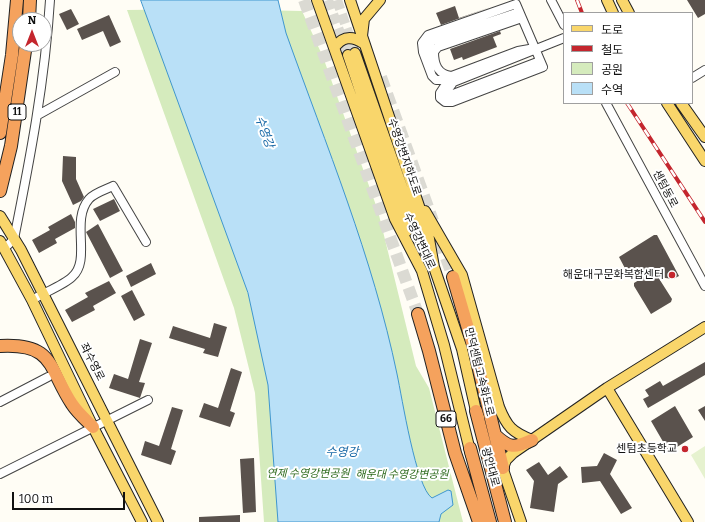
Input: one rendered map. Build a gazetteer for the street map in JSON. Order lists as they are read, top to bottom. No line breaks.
{"streets":{"highway":["11","만덕센텀고속화도로","66","광안대로"],"main road":["수영강변지하도로","수영강변대로","좌수영로"],"street":["센텀동로"]},"crossings":[["수영강변지하도로","수영강변대로"],["수영강변대로","만덕센텀고속화도로"],["수영강변대로","66"],["수영강변대로","광안대로"]],"water":["수영강"],"parks":["연제 수영강변공원","해운대 수영강변공원"],"places":["해운대구문화복합센터","센텀초등학교"],"legend":["도로","철도","공원","수역"],"scale_bar":"100 m","north":"top"}
